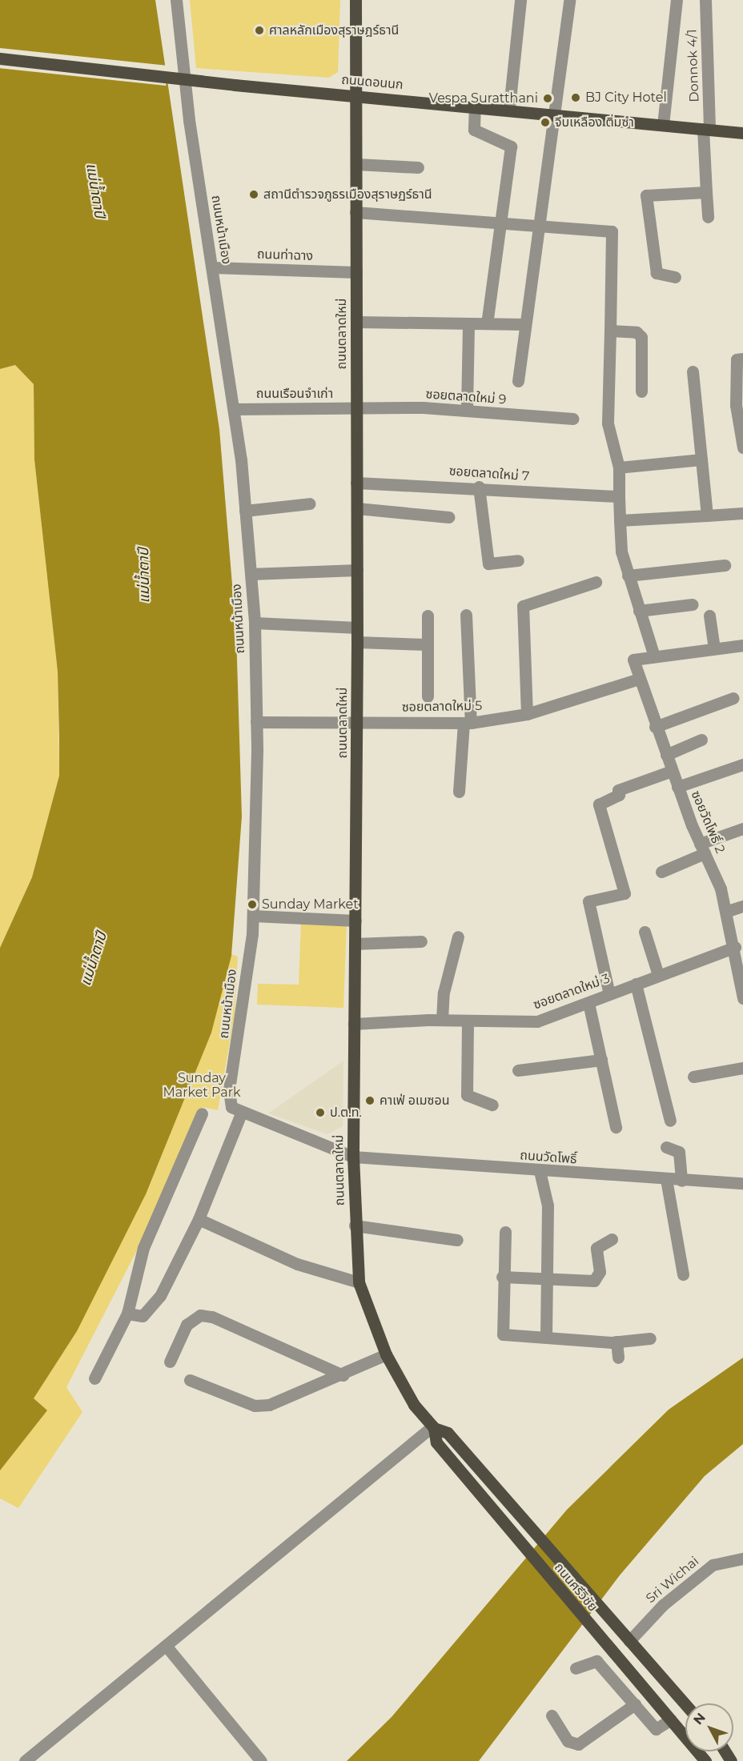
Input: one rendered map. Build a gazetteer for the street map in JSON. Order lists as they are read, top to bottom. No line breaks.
{"streets":{"main road":["ถนนดอนนก","ถนนตลาดใหม่","ถนนศรีวิชัย"],"street":["Donnok 4/1","ถนนหน้าเมือง","ถนนท่าฉาง","ถนนเรือนจำเก่า","ซอยตลาดใหม่ 9","ซอยตลาดใหม่ 7","ซอยตลาดใหม่ 5","ซอยวัดโพธิ์ 2","ซอยตลาดใหม่ 3","ถนนวัดโพธิ์","Sri Wichai"]},"crossings":[["Donnok 4/1","ถนนดอนนก"],["ถนนดอนนก","ถนนตลาดใหม่"],["ถนนหน้าเมือง","ถนนท่าฉาง"],["ถนนหน้าเมือง","ถนนเรือนจำเก่า"],["ถนนหน้าเมือง","ซอยตลาดใหม่ 5"],["ถนนท่าฉาง","ถนนตลาดใหม่"],["ถนนตลาดใหม่","ถนนเรือนจำเก่า"],["ถนนตลาดใหม่","ซอยตลาดใหม่ 9"],["ถนนตลาดใหม่","ซอยตลาดใหม่ 7"],["ถนนตลาดใหม่","ซอยตลาดใหม่ 5"],["ถนนตลาดใหม่","ซอยตลาดใหม่ 3"],["ถนนตลาดใหม่","ถนนวัดโพธิ์"],["ถนนตลาดใหม่","ถนนศรีวิชัย"],["ถนนเรือนจำเก่า","ซอยตลาดใหม่ 9"],["ซอยตลาดใหม่ 5","ซอยวัดโพธิ์ 2"],["ซอยวัดโพธิ์ 2","ซอยตลาดใหม่ 3"],["Sri Wichai","ถนนศรีวิชัย"]],"water":["แม่น้ำตาปี"],"parks":["Sunday Market Park"],"places":["ศาลหลักเมืองสุราษฎร์ธานี","BJ City Hotel","Vespa Suratthani","จีบเหลือง ติ่มซำ","สถานีตำรวจภูธรเมืองสุราษฏร์ธานี","Sunday Market","คาเฟ่ อเมซอน","ป.ต.ท."],"north":"top left"}
